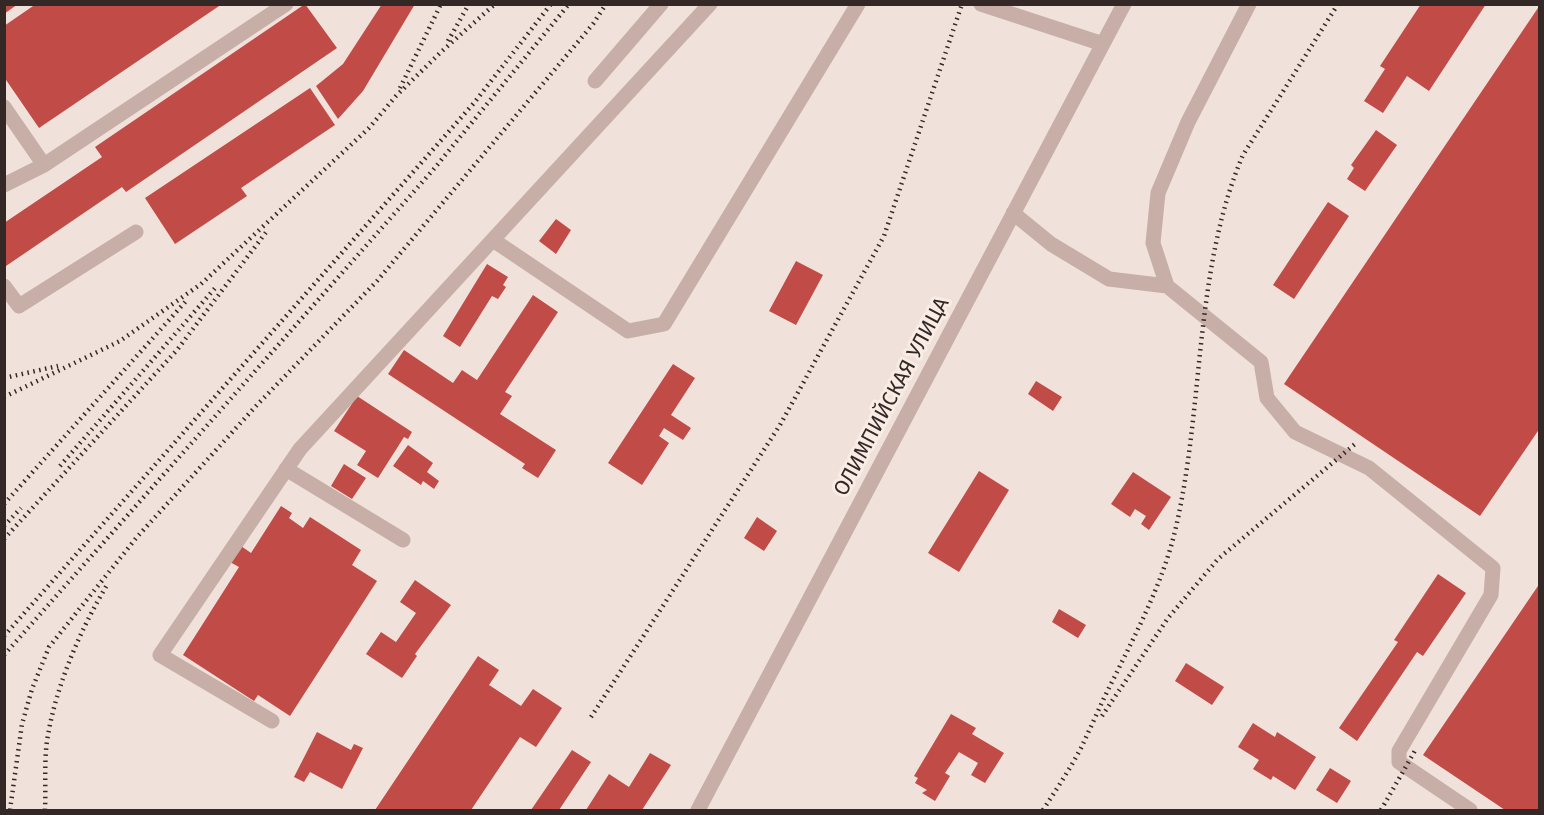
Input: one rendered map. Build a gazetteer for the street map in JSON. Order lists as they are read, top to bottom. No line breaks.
{"streets":{"street":["ОЛИМПИЙСКАЯ УЛИЦА"]}}
